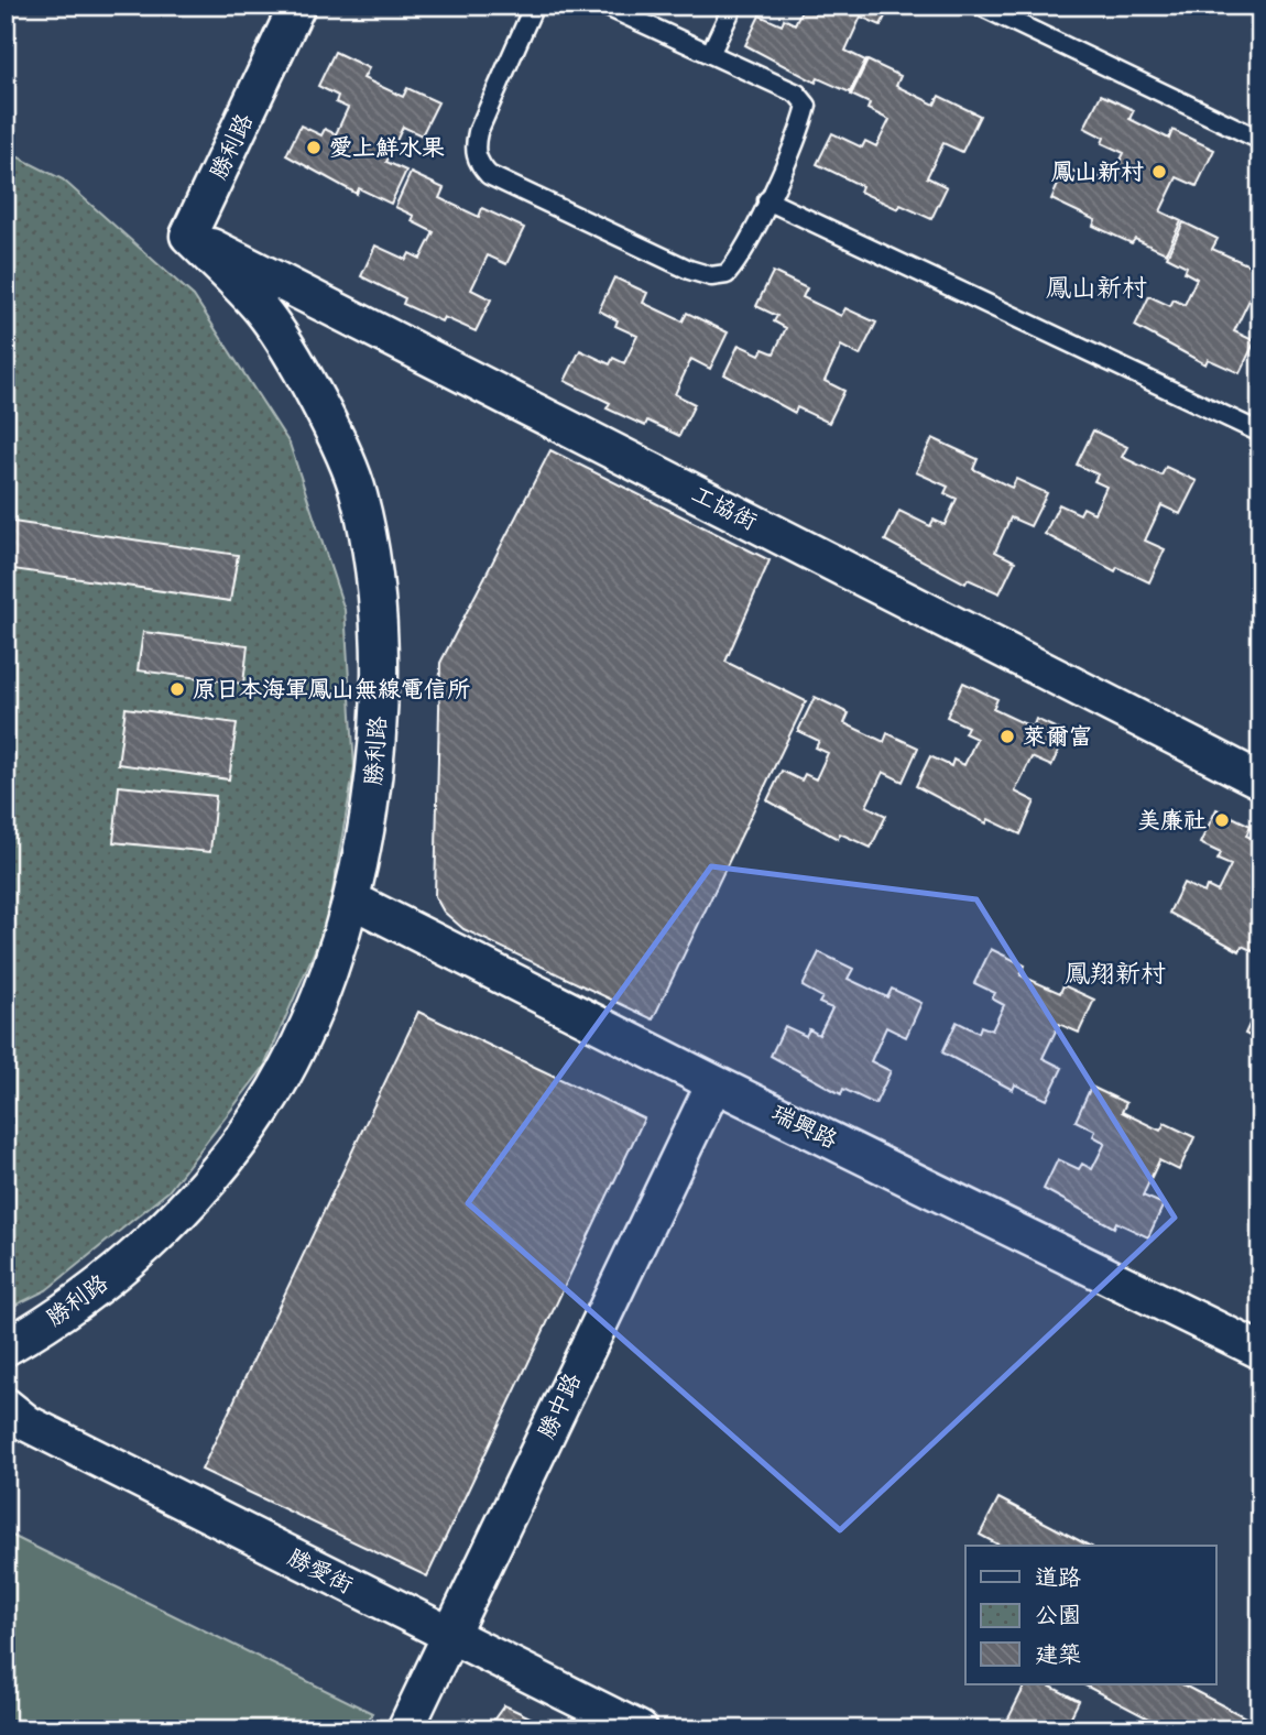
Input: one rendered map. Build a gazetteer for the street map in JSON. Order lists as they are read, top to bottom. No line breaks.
{"streets":{"street":["勝利路","工協街","瑞興路","勝中路","勝愛街"]},"crossings":[["勝利路","工協街"],["勝利路","瑞興路"],["瑞興路","勝中路"],["勝中路","勝愛街"]],"districts":["鳳山新村","鳳翔新村"],"places":["愛上鮮水果","鳳山新村","原日本海軍鳳山無線電信所","萊爾富","美廉社"],"legend":["道路","公園","建築"]}
